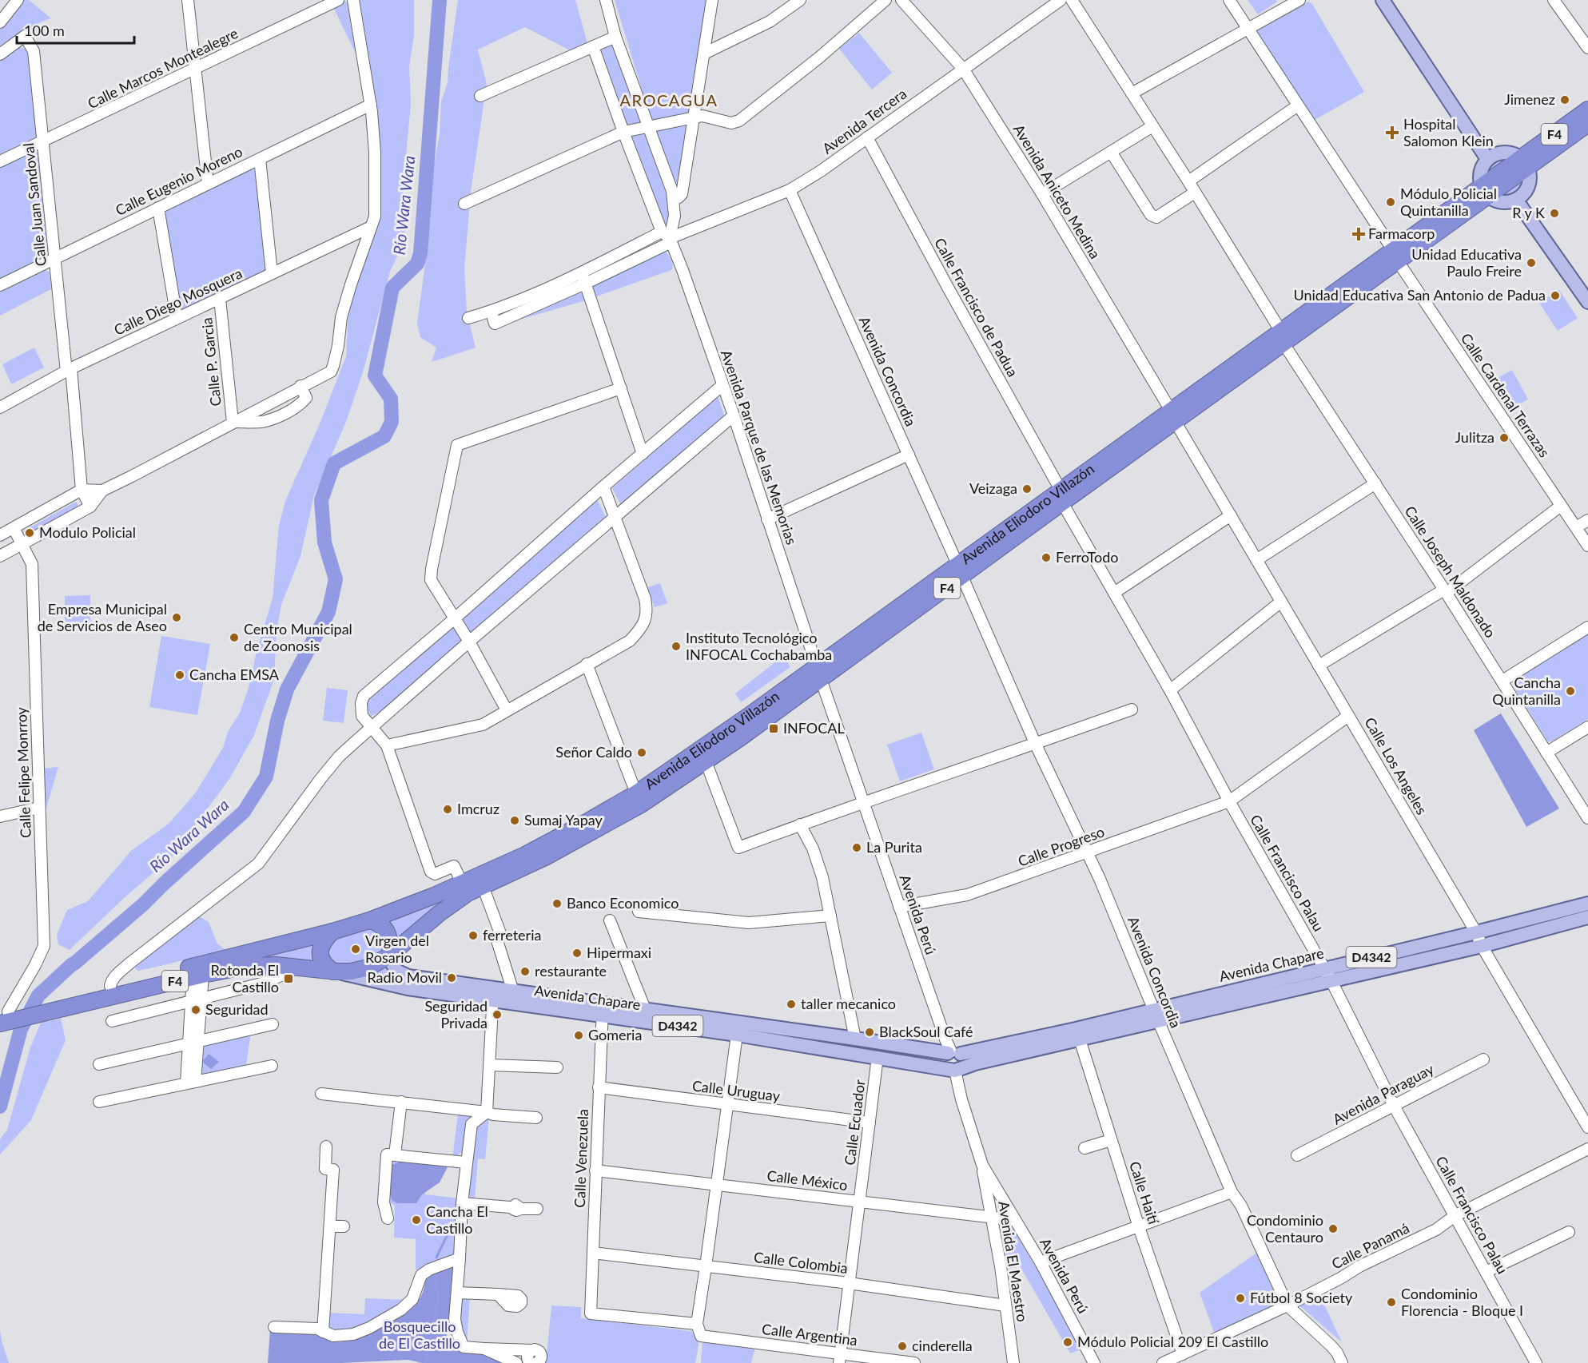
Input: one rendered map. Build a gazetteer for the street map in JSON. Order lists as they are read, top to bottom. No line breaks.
{"streets":{"highway":["F4","Avenida Eliodoro Villazón"],"main road":["D4342","Avenida Chapare"],"street":["Calle Marcos Montealegre","Avenida Tercera","Calle Eugenio Moreno","Avenida Aniceto Medina","Calle Juan Sandoval","Calle Diego Mosquera","Calle Francisco de Padua","Calle P. Garcia","Avenida Concordia","Calle Cardenal Terrazas","Avenida Parque de las Memorias","Calle Joseph Maldonado","Calle Los Angeles","Calle Felipe Monrroy","Calle Progreso","Calle Francisco Palau","Avenida Perú","Calle Uruguay","Avenida Paraguay","Calle Ecuador","Calle Venezuela","Calle México","Calle Haití","Calle Panamá","Avenida El Maestro","Calle Colombia","Calle Argentina"]},"crossings":[["Calle Marcos Montealegre","Calle Juan Sandoval"],["Avenida Tercera","Avenida Aniceto Medina"],["Avenida Tercera","Calle Francisco de Padua"],["Avenida Tercera","Avenida Concordia"],["Avenida Tercera","Avenida Parque de las Memorias"],["F4","Avenida Eliodoro Villazón"],["F4","Calle Felipe Monrroy"],["F4","Avenida Chapare"],["Calle Eugenio Moreno","Calle Juan Sandoval"],["Avenida Aniceto Medina","Avenida Eliodoro Villazón"],["Avenida Aniceto Medina","Calle Los Angeles"],["Calle Juan Sandoval","Calle Diego Mosquera"],["Calle Diego Mosquera","Calle P. Garcia"],["Calle Francisco de Padua","Avenida Eliodoro Villazón"],["Calle Francisco de Padua","Calle Francisco Palau"],["Avenida Concordia","Avenida Eliodoro Villazón"],["Avenida Concordia","Calle Progreso"],["Avenida Concordia","Avenida Chapare"],["Avenida Concordia","Calle Panamá"],["Calle Cardenal Terrazas","Avenida Eliodoro Villazón"],["Avenida Parque de las Memorias","Avenida Eliodoro Villazón"],["Avenida Parque de las Memorias","Avenida Perú"],["Avenida Eliodoro Villazón","Calle Joseph Maldonado"],["Avenida Eliodoro Villazón","Calle Los Angeles"],["Avenida Eliodoro Villazón","Calle Francisco Palau"],["Avenida Eliodoro Villazón","Avenida Perú"],["Avenida Eliodoro Villazón","Avenida Chapare"],["Calle Los Angeles","Calle Progreso"],["Calle Los Angeles","Avenida Chapare"],["Calle Progreso","Calle Francisco Palau"],["Calle Progreso","Avenida Perú"],["Calle Francisco Palau","Avenida Chapare"],["Calle Francisco Palau","Avenida Paraguay"],["Calle Francisco Palau","Calle Panamá"],["Avenida Perú","Avenida Chapare"],["Avenida Perú","Calle México"],["Avenida Perú","Avenida El Maestro"],["Avenida Chapare","Calle Ecuador"],["Avenida Chapare","Calle Venezuela"],["Avenida Chapare","Calle Haití"],["Calle Uruguay","Calle Ecuador"],["Calle Uruguay","Calle Venezuela"],["Calle Ecuador","Calle México"],["Calle Ecuador","Calle Colombia"],["Calle Ecuador","Calle Argentina"],["Calle Venezuela","Calle México"],["Calle Venezuela","Calle Colombia"],["Calle Venezuela","Calle Argentina"],["Calle México","Avenida El Maestro"],["Calle Haití","Calle Panamá"],["Avenida El Maestro","Calle Colombia"]],"districts":["AROCAGUA"],"water":["Río Wara Wara"],"parks":["Bosquecillo de El Castillo"],"places":{"other":["Jimenez","Módulo Policial Quintanilla","R y K","Unidad Educativa Paulo Freire","Unidad Educativa San Antonio de Padua","Julitza","Veizaga","Modulo Policial","FerroTodo","Empresa Municipal de Servicios de Aseo","Centro Municipal de Zoonosis","Instituto Tecnológico INFOCAL Cochabamba","Cancha EMSA","Cancha Quintanilla","Señor Caldo","Imcruz","Sumaj Yapay","La Purita","Banco Economico","ferreteria","Virgen del Rosario","Hipermaxi","restaurante","Radio Movil","taller mecanico","Seguridad","Seguridad Privada","BlackSoul Café","Gomeria","Cancha El Castillo","Condominio Centauro","Fútbol 8 Society","Condominio Florencia - Bloque I","Módulo Policial 209 El Castillo","cinderella"],"health":["Hospital Salomon Klein","Farmacorp"],"transit":["INFOCAL","Rotonda El Castillo"]},"scale_bar":"100 m"}
